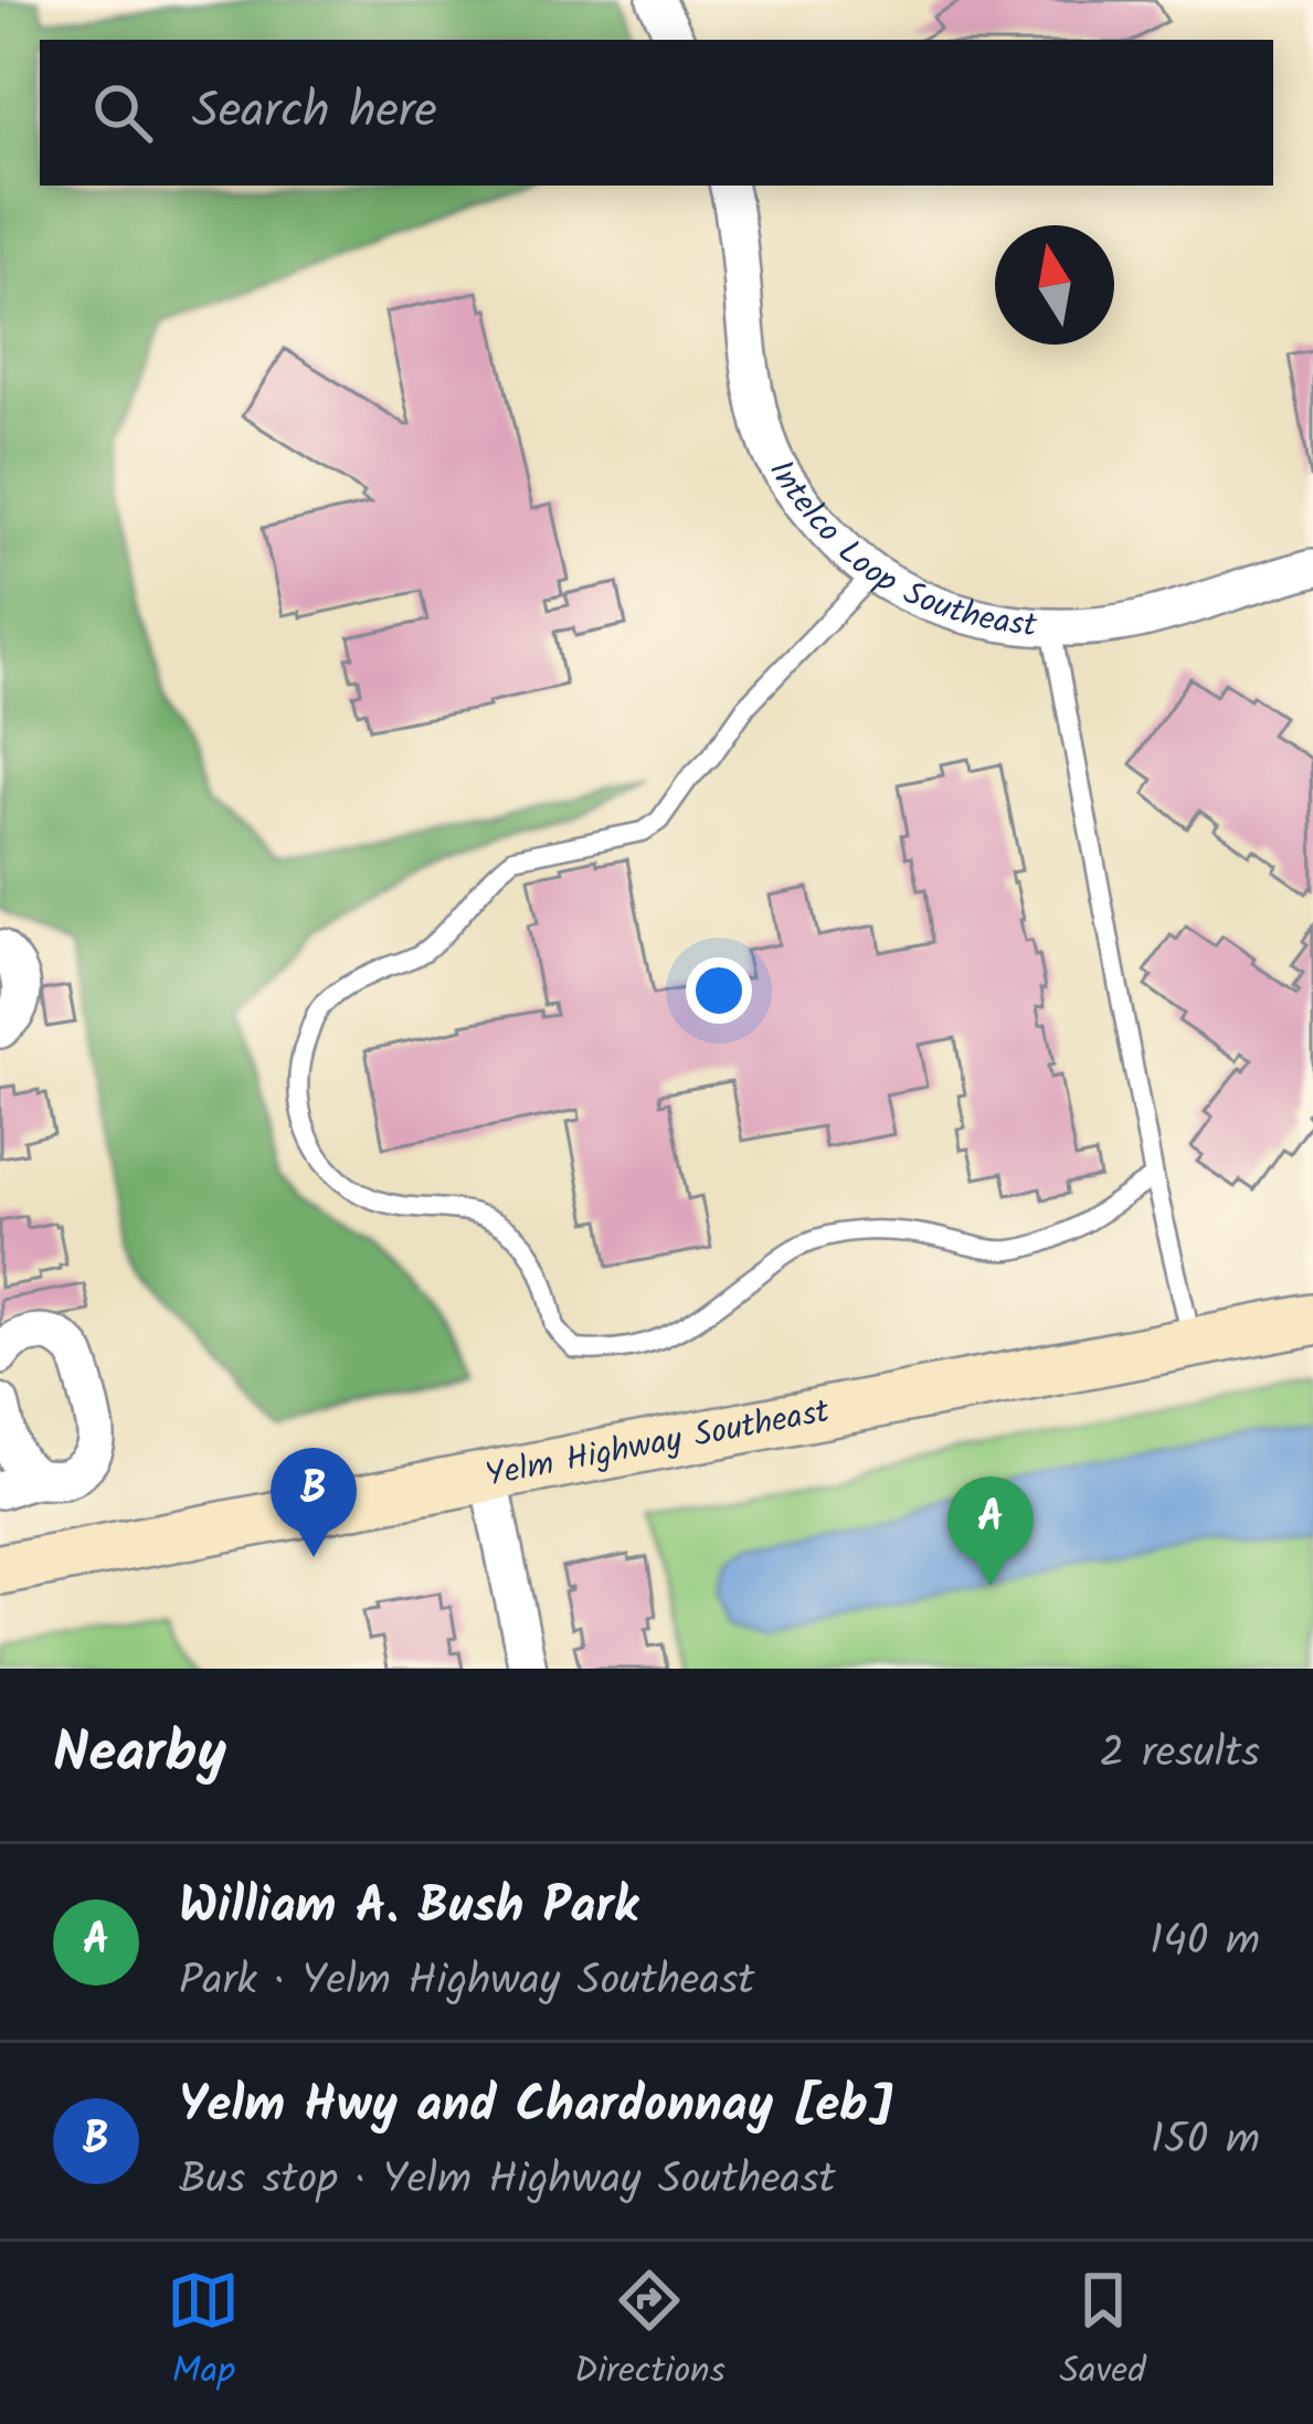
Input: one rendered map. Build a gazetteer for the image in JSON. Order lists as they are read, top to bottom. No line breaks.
{"streets":{"main road":["Yelm Highway Southeast"],"street":["Intelco Loop Southeast"]},"north":"top","page":{"search":"Search here","pins":["B","A"],"heading":["Nearby","2 results"],"list":[{"mark":"A","name":"William A. Bush Park","note":"Park · Yelm Highway Southeast","value":"140 m"},{"mark":"B","name":"Yelm Hwy and Chardonnay [eb]","note":"Bus stop · Yelm Highway Southeast","value":"150 m"}],"nav":["Map","Directions","Saved"]}}
